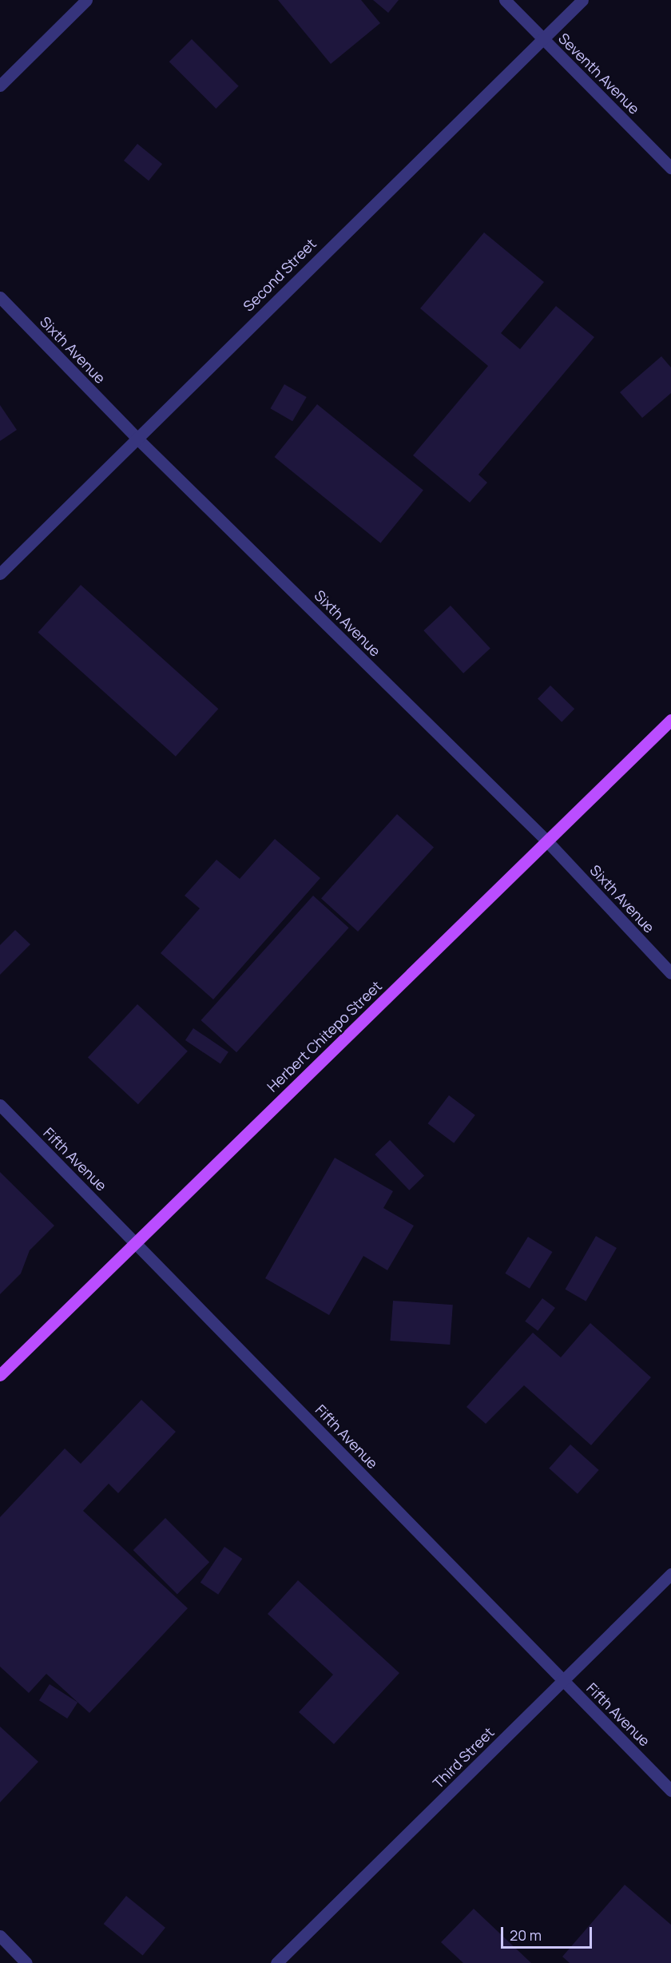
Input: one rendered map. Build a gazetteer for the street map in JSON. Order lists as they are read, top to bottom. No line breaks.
{"streets":{"main road":["Herbert Chitepo Street"],"street":["Seventh Avenue","Second Street","Sixth Avenue","Fifth Avenue","Third Street"]},"crossings":[["Seventh Avenue","Second Street"],["Second Street","Sixth Avenue"],["Sixth Avenue","Herbert Chitepo Street"],["Herbert Chitepo Street","Fifth Avenue"],["Fifth Avenue","Third Street"]],"scale_bar":"20 m"}
